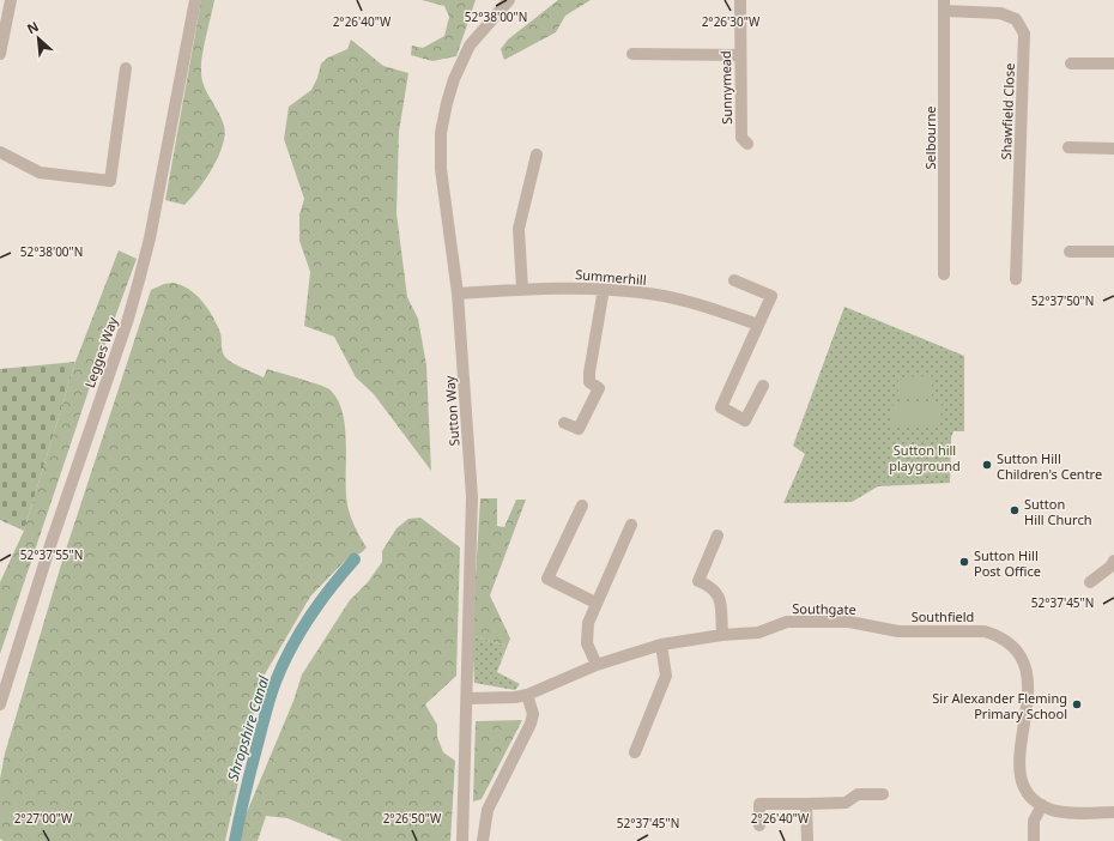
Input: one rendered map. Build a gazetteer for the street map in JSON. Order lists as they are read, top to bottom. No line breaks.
{"streets":{"street":["Sunnymead","Shawfield Close","Selbourne","Summerhill","Legges Way","Sutton Way","Southgate","Southfield"]},"crossings":[["Shawfield Close","Selbourne"],["Summerhill","Sutton Way"],["Sutton Way","Southgate"],["Southgate","Southfield"]],"water":["Shropshire Canal"],"parks":["Sutton hill playground"],"places":["Sutton Hill Children's Centre","Sutton Hill Church","Sutton Hill Post Office","Sir Alexander Fleming Primary School"],"north":"top left","coordinates":["52°38'00\"N","2°26'40\"W","2°26'30\"W","52°37'50\"N","52°37'55\"N","52°37'45\"N","2°27'00\"W","2°26'50\"W"]}
